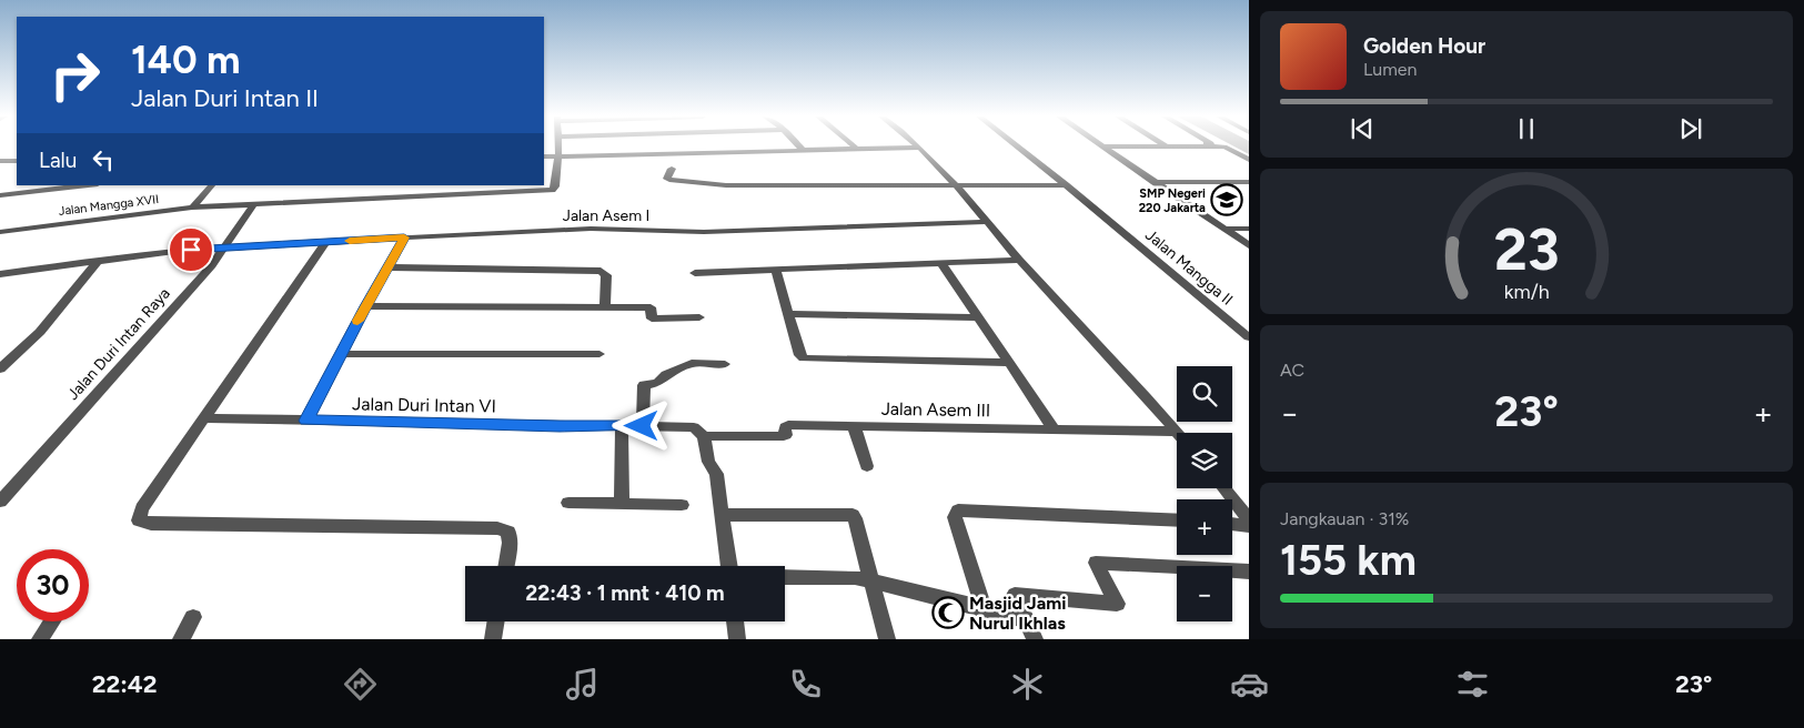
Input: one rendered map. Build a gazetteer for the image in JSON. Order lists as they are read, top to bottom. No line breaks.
{"streets":{"street":["Jalan Mangga XVII","Jalan Asem I","Jalan Mangga II","Jalan Duri Intan Raya","Jalan Duri Intan VI","Jalan Asem III"]},"crossings":[["Jalan Mangga XVII","Jalan Duri Intan Raya"],["Jalan Asem I","Jalan Duri Intan Raya"],["Jalan Duri Intan VI","Jalan Asem III"]],"places":{"school or university":["SMP Negeri 220 Jakarta"],"mosque":["Masjid Jami Nurul Ikhlas"]},"page":{"turn":["140 m","Jalan Duri Intan II"],"song":["Golden Hour","Lumen"],"then":"Lalu","tile":["AC",["Jangkauan · 31%","155 km"]],"map_buttons":["+","−"],"heat":["−","23°","+"],"limit":"30","trip":"22:43 · 1 mnt · 410 m","tabs":["22:42","23°"],"gauge":["23","km/h"]}}
